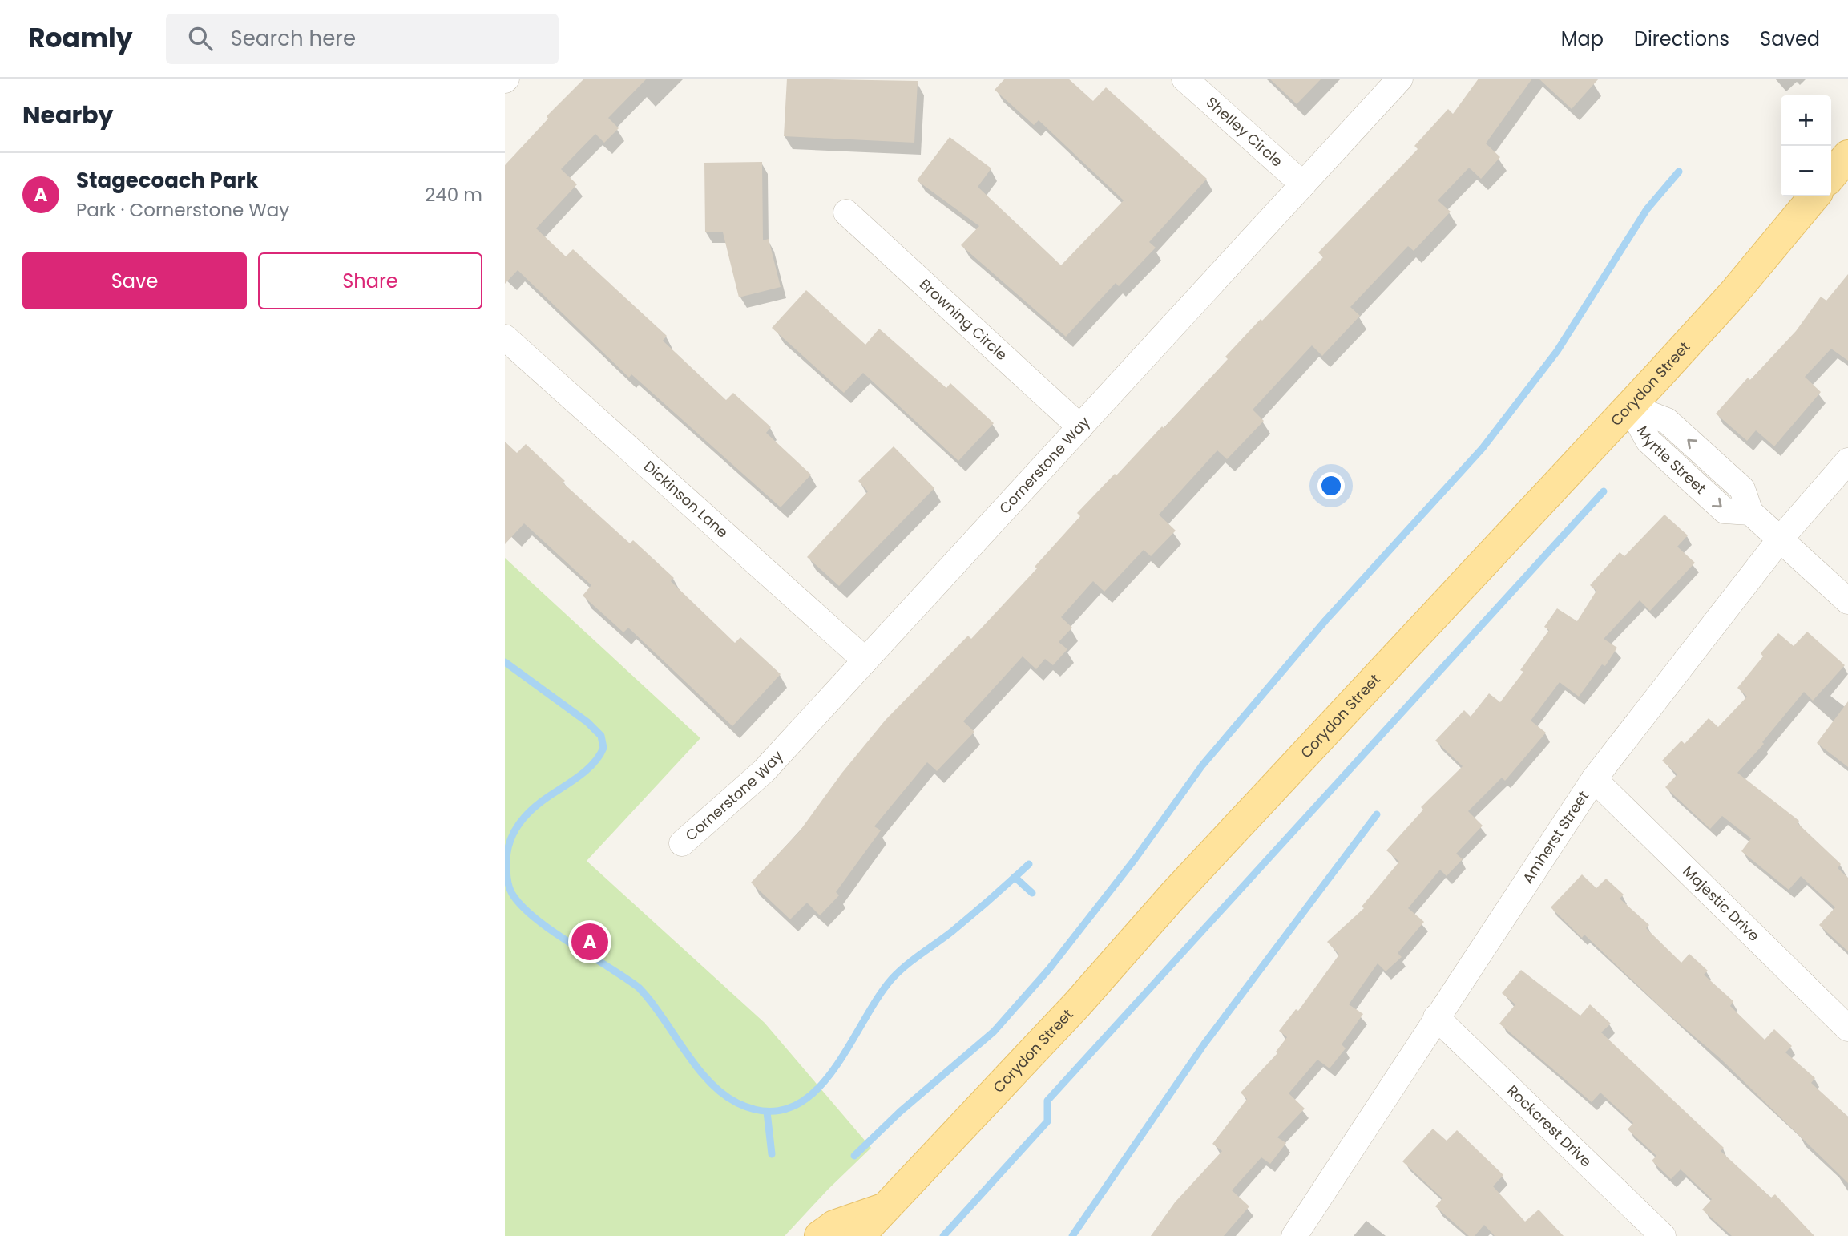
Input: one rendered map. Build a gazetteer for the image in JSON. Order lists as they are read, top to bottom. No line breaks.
{"streets":{"main road":["Corydon Street"],"street":["Shelley Circle","Browning Circle","Myrtle Street","Cornerstone Way","Dickinson Lane","Amherst Street","Majestic Drive","Rockcrest Drive"]},"crossings":[["Shelley Circle","Cornerstone Way"],["Browning Circle","Cornerstone Way"],["Corydon Street","Myrtle Street"],["Myrtle Street","Amherst Street"],["Cornerstone Way","Dickinson Lane"],["Amherst Street","Majestic Drive"],["Amherst Street","Rockcrest Drive"]],"page":{"header":"Roamly","search":"Search here","nav":["Map","Directions","Saved"],"heading":"Nearby","map_buttons":["+","−"],"list":[{"mark":"A","name":"Stagecoach Park","note":"Park · Cornerstone Way","value":"240 m"}],"buttons":["Save","Share"],"pins":"A"}}
